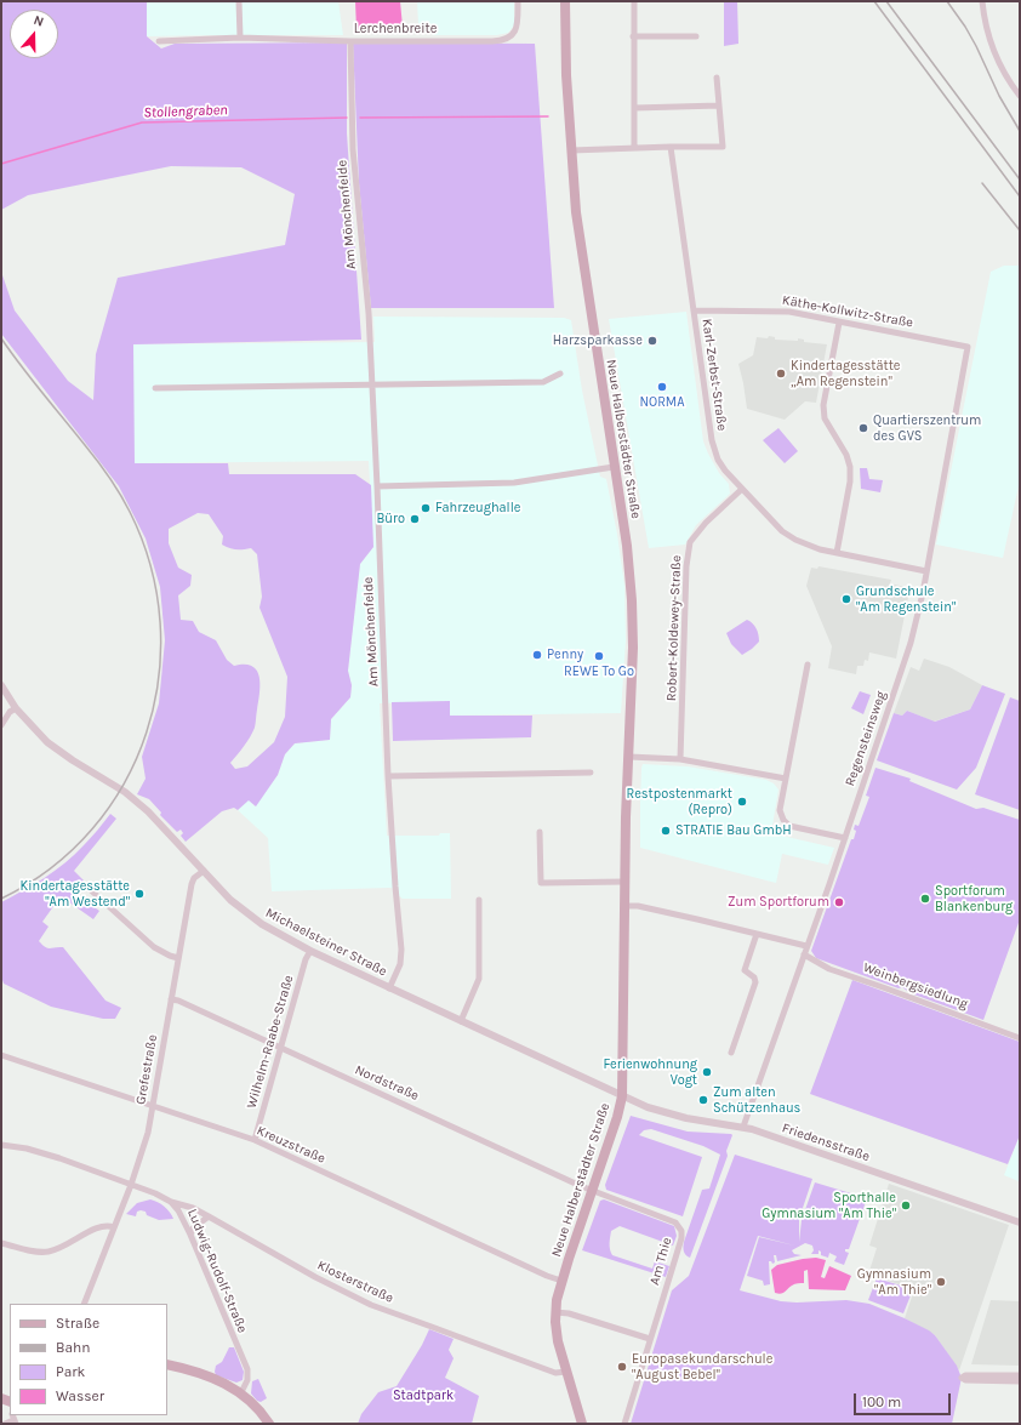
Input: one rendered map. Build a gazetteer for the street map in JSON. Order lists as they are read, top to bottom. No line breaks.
{"streets":{"main road":["Neue Halberstädter Straße"],"street":["Lerchenbreite","Am Mönchenfelde","Käthe-Kollwitz-Straße","Karl-Zerbst-Straße","Robert-Koldewey-Straße","Regensteinsweg","Michaelsteiner Straße","Weinbergsiedlung","Wilhelm-Raabe-Straße","Grefestraße","Nordstraße","Friedensstraße","Kreuzstraße","Am Thie","Ludwig-Rudolf-Straße","Klosterstraße"]},"crossings":[["Lerchenbreite","Am Mönchenfelde"],["Am Mönchenfelde","Michaelsteiner Straße"],["Käthe-Kollwitz-Straße","Karl-Zerbst-Straße"],["Käthe-Kollwitz-Straße","Regensteinsweg"],["Karl-Zerbst-Straße","Robert-Koldewey-Straße"],["Karl-Zerbst-Straße","Regensteinsweg"],["Neue Halberstädter Straße","Michaelsteiner Straße"],["Neue Halberstädter Straße","Nordstraße"],["Neue Halberstädter Straße","Friedensstraße"],["Neue Halberstädter Straße","Kreuzstraße"],["Neue Halberstädter Straße","Am Thie"],["Neue Halberstädter Straße","Klosterstraße"],["Regensteinsweg","Weinbergsiedlung"],["Regensteinsweg","Friedensstraße"],["Michaelsteiner Straße","Wilhelm-Raabe-Straße"],["Michaelsteiner Straße","Grefestraße"],["Michaelsteiner Straße","Friedensstraße"],["Wilhelm-Raabe-Straße","Nordstraße"],["Wilhelm-Raabe-Straße","Kreuzstraße"],["Grefestraße","Nordstraße"],["Grefestraße","Kreuzstraße"],["Grefestraße","Ludwig-Rudolf-Straße"],["Nordstraße","Am Thie"],["Ludwig-Rudolf-Straße","Klosterstraße"]],"water":["Stollengraben"],"parks":["Stadtpark"],"places":["Harzsparkasse","Kindertagesstätte „Am Regenstein\"","NORMA","Quartierszentrum des GVS","Fahrzeughalle","Büro","Grundschule \"Am Regenstein\"","Penny","REWE To Go","Restpostenmarkt (Repro)","STRATIE Bau GmbH","Kindertagesstätte \"Am Westend\"","Sportforum Blankenburg","Zum Sportforum","Ferienwohnung Vogt","Zum alten Schützenhaus","Sporthalle Gymnasium \"Am Thie\"","Gymnasium \"Am Thie\"","Europasekundarschule \"August Bebel\""],"legend":["Straße","Bahn","Park","Wasser"],"scale_bar":"100 m","north":"top"}
